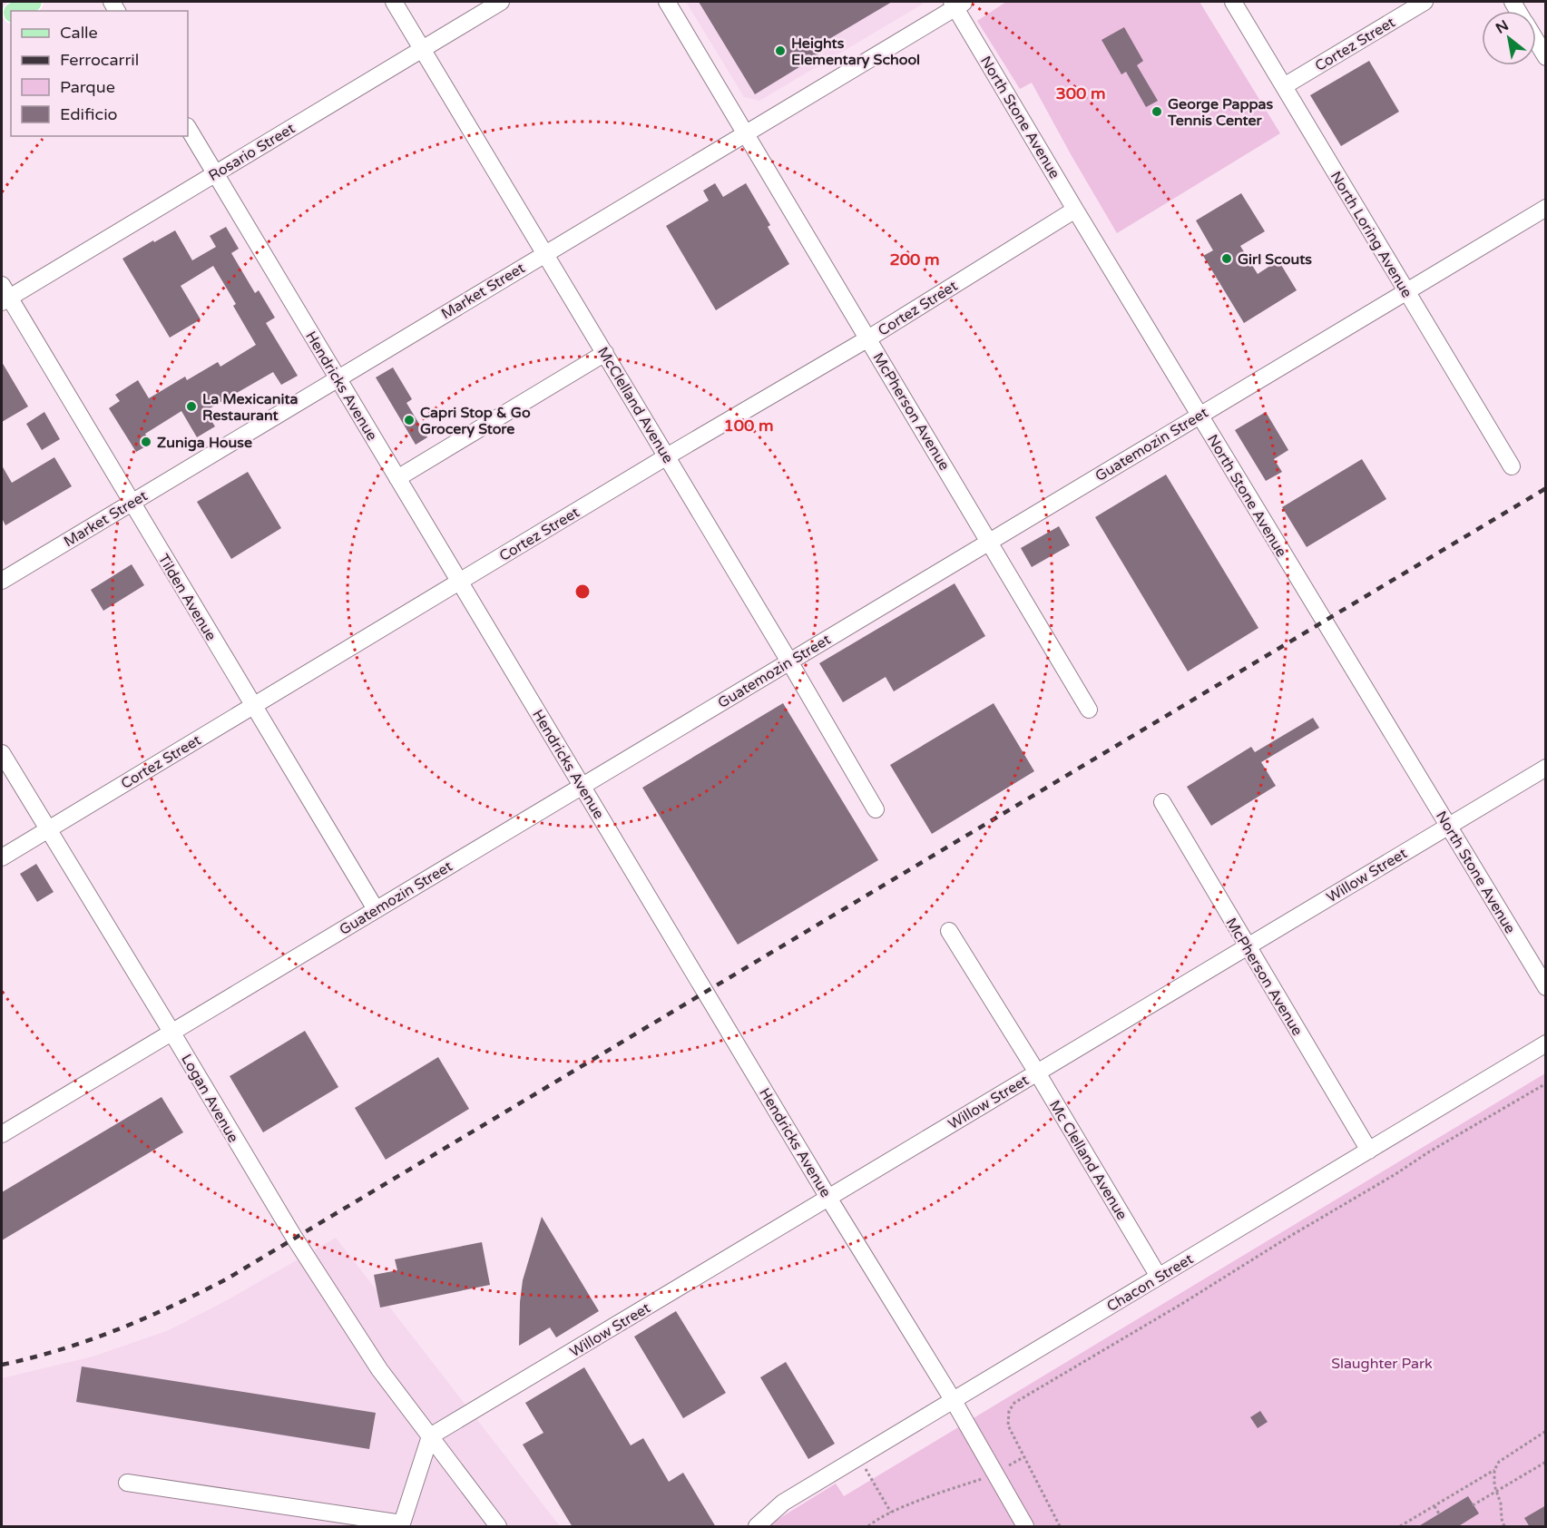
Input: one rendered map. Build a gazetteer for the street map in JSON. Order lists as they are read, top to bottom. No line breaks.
{"streets":{"street":["Cortez Street","North Stone Avenue","Rosario Street","North Loring Avenue","Market Street","Hendricks Avenue","McClelland Avenue","McPherson Avenue","Guatemozin Street","Tilden Avenue","Willow Street","Logan Avenue","Mc Clelland Avenue","Chacon Street"]},"crossings":[["Cortez Street","North Stone Avenue"],["Cortez Street","North Loring Avenue"],["Cortez Street","Hendricks Avenue"],["Cortez Street","McClelland Avenue"],["Cortez Street","McPherson Avenue"],["Cortez Street","Tilden Avenue"],["Cortez Street","Logan Avenue"],["North Stone Avenue","Market Street"],["North Stone Avenue","Guatemozin Street"],["North Stone Avenue","Willow Street"],["Rosario Street","Hendricks Avenue"],["Rosario Street","McClelland Avenue"],["Rosario Street","Tilden Avenue"],["North Loring Avenue","Guatemozin Street"],["Market Street","Hendricks Avenue"],["Market Street","McClelland Avenue"],["Market Street","McPherson Avenue"],["Market Street","Tilden Avenue"],["Hendricks Avenue","Guatemozin Street"],["Hendricks Avenue","Willow Street"],["Hendricks Avenue","Chacon Street"],["McClelland Avenue","Guatemozin Street"],["McPherson Avenue","Guatemozin Street"],["McPherson Avenue","Willow Street"],["McPherson Avenue","Chacon Street"],["Guatemozin Street","Tilden Avenue"],["Guatemozin Street","Logan Avenue"],["Willow Street","Logan Avenue"],["Willow Street","Mc Clelland Avenue"],["Mc Clelland Avenue","Chacon Street"]],"parks":["Slaughter Park"],"places":["Heights Elementary School","George Pappas Tennis Center","Girl Scouts","La Mexicanita Restaurant","Capri Stop & Go Grocery Store","Zuniga House"],"legend":["Calle","Ferrocarril","Parque","Edificio"],"north":"top left","rings":["300 m","200 m","100 m"]}
